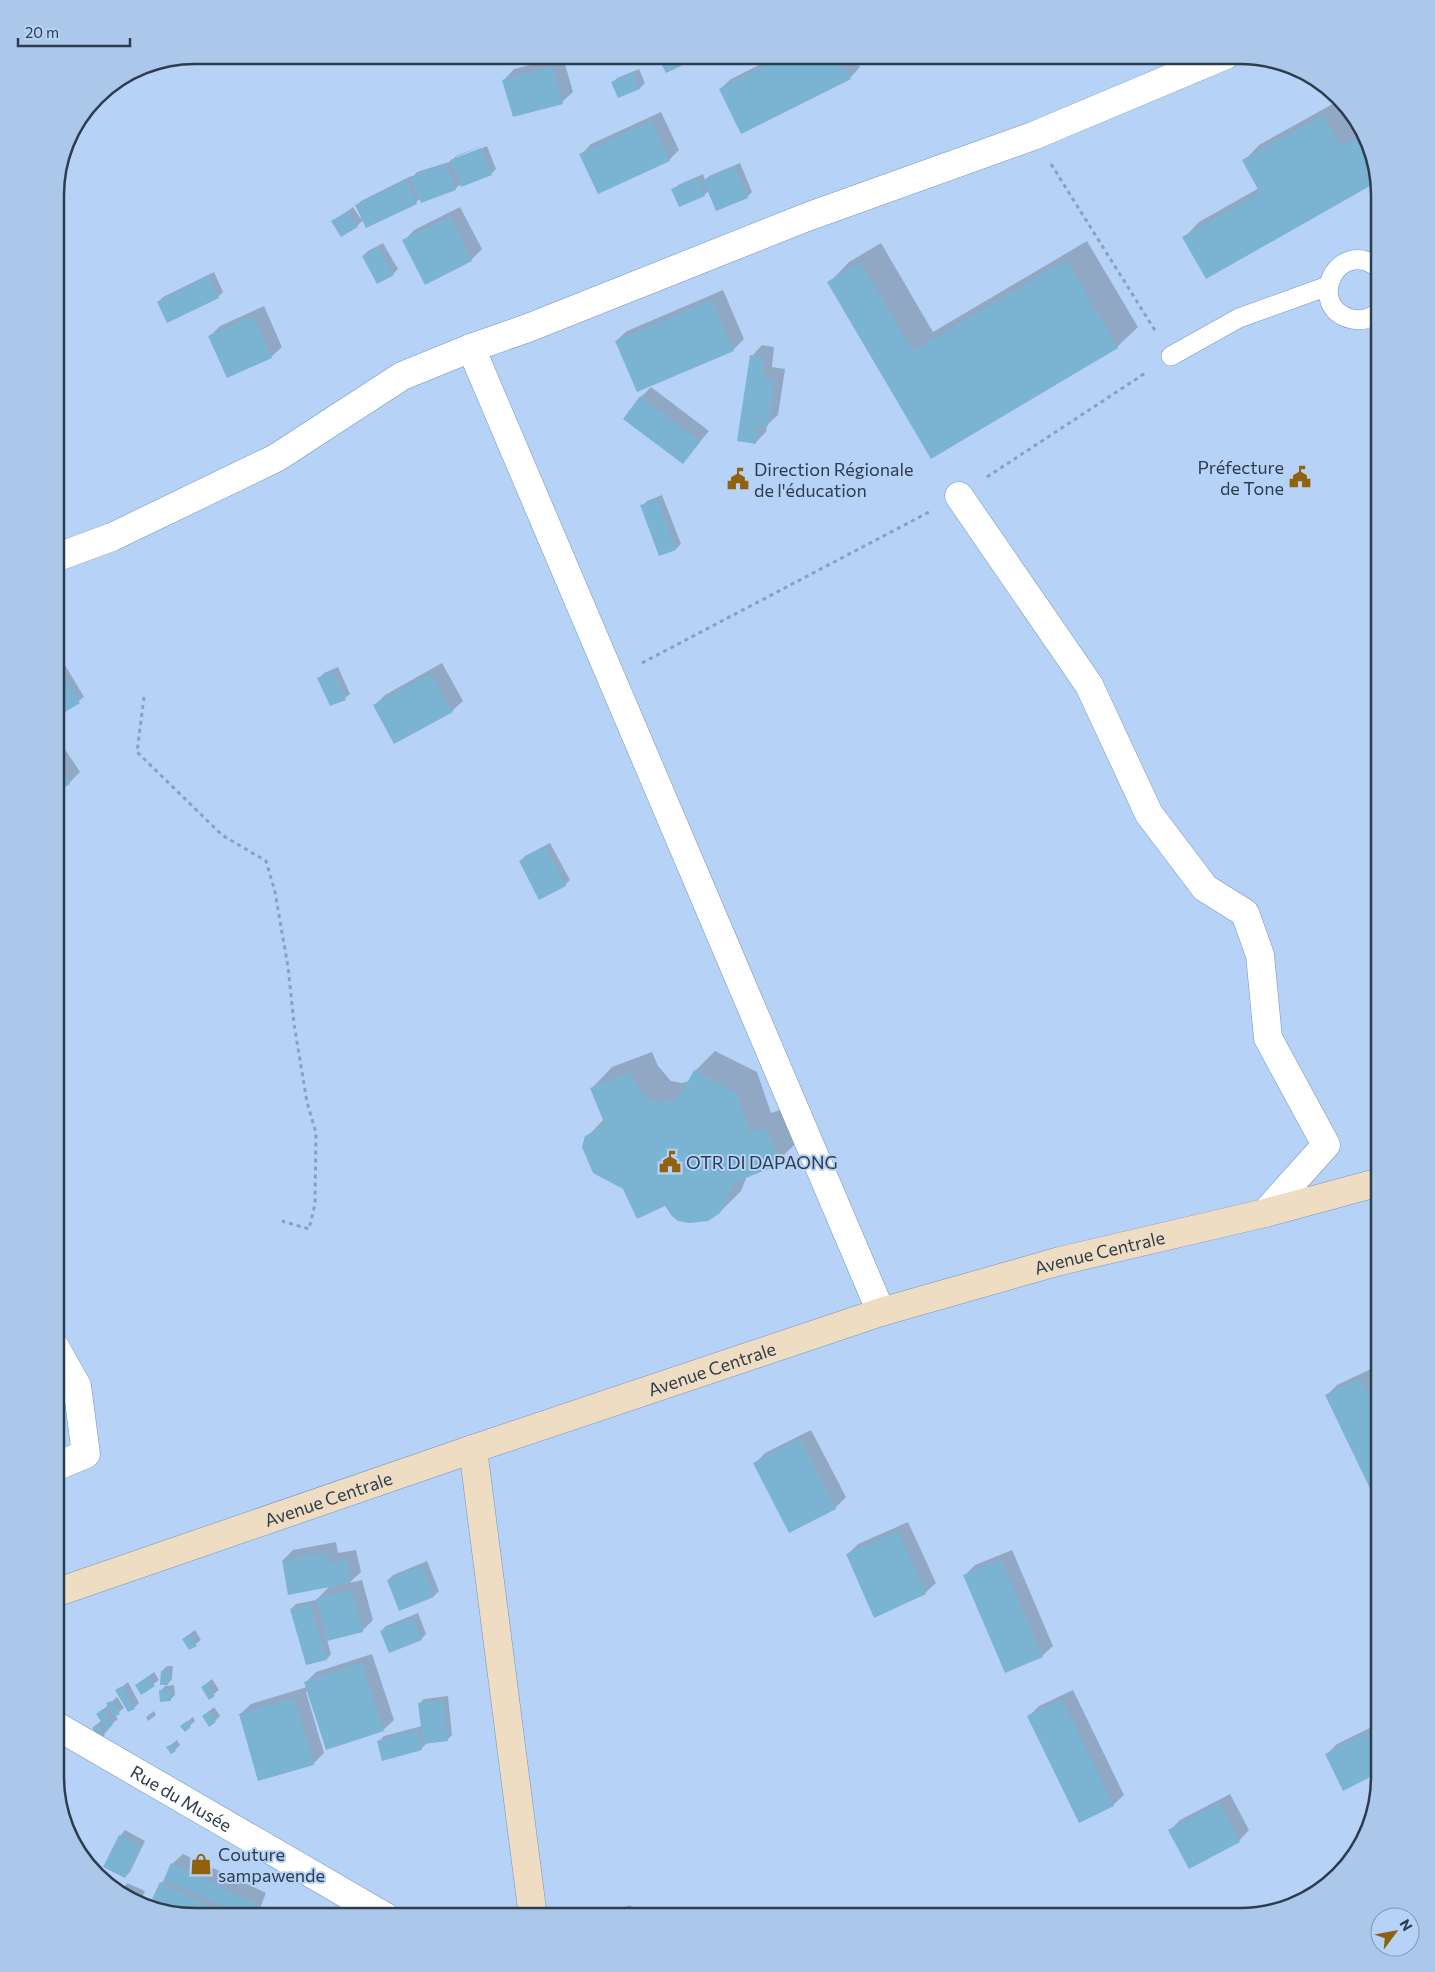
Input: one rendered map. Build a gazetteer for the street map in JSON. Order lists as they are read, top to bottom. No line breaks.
{"streets":{"main road":["Avenue Centrale"],"street":["Rue du Musée"]},"places":{"public building":["Préfecture de Tone","Direction Régionale de l'éducation","OTR DI DAPAONG"],"shop":["Couture sampawende"]},"scale_bar":"20 m","north":"top right"}
